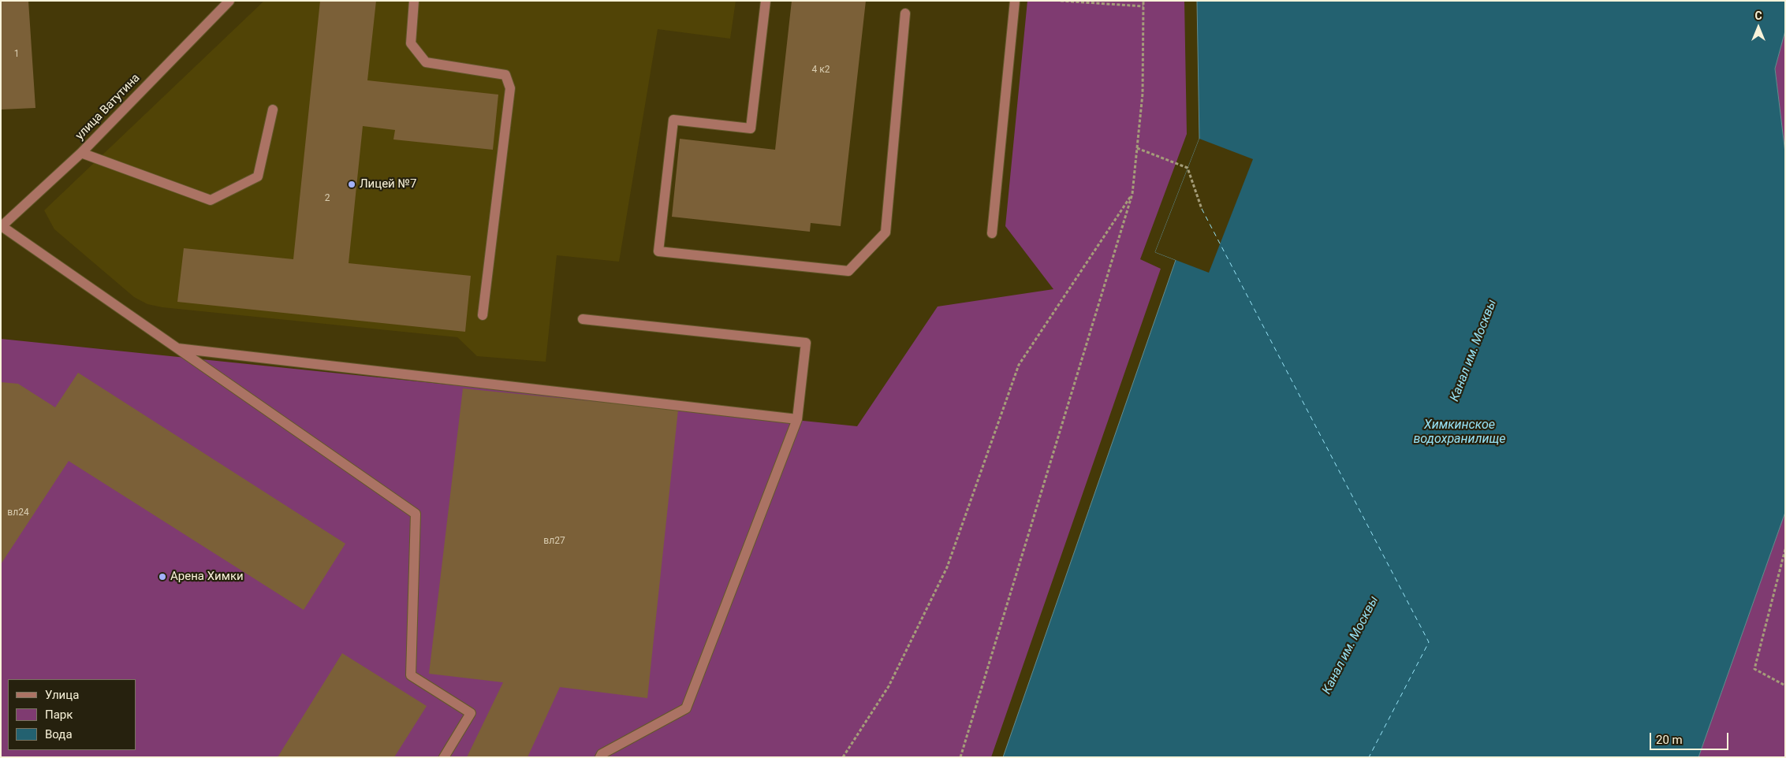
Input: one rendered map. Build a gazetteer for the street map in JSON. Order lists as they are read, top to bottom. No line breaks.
{"streets":{"street":["улица Ватутина"]},"water":["Канал им. Москвы","Химкинское водохранилище"],"places":["Лицей №7","Арена Химки"],"house_numbers":["1","4 к2","2","вл24","вл27"],"legend":["Улица","Парк","Вода"],"scale_bar":"20 m","north":"top"}
